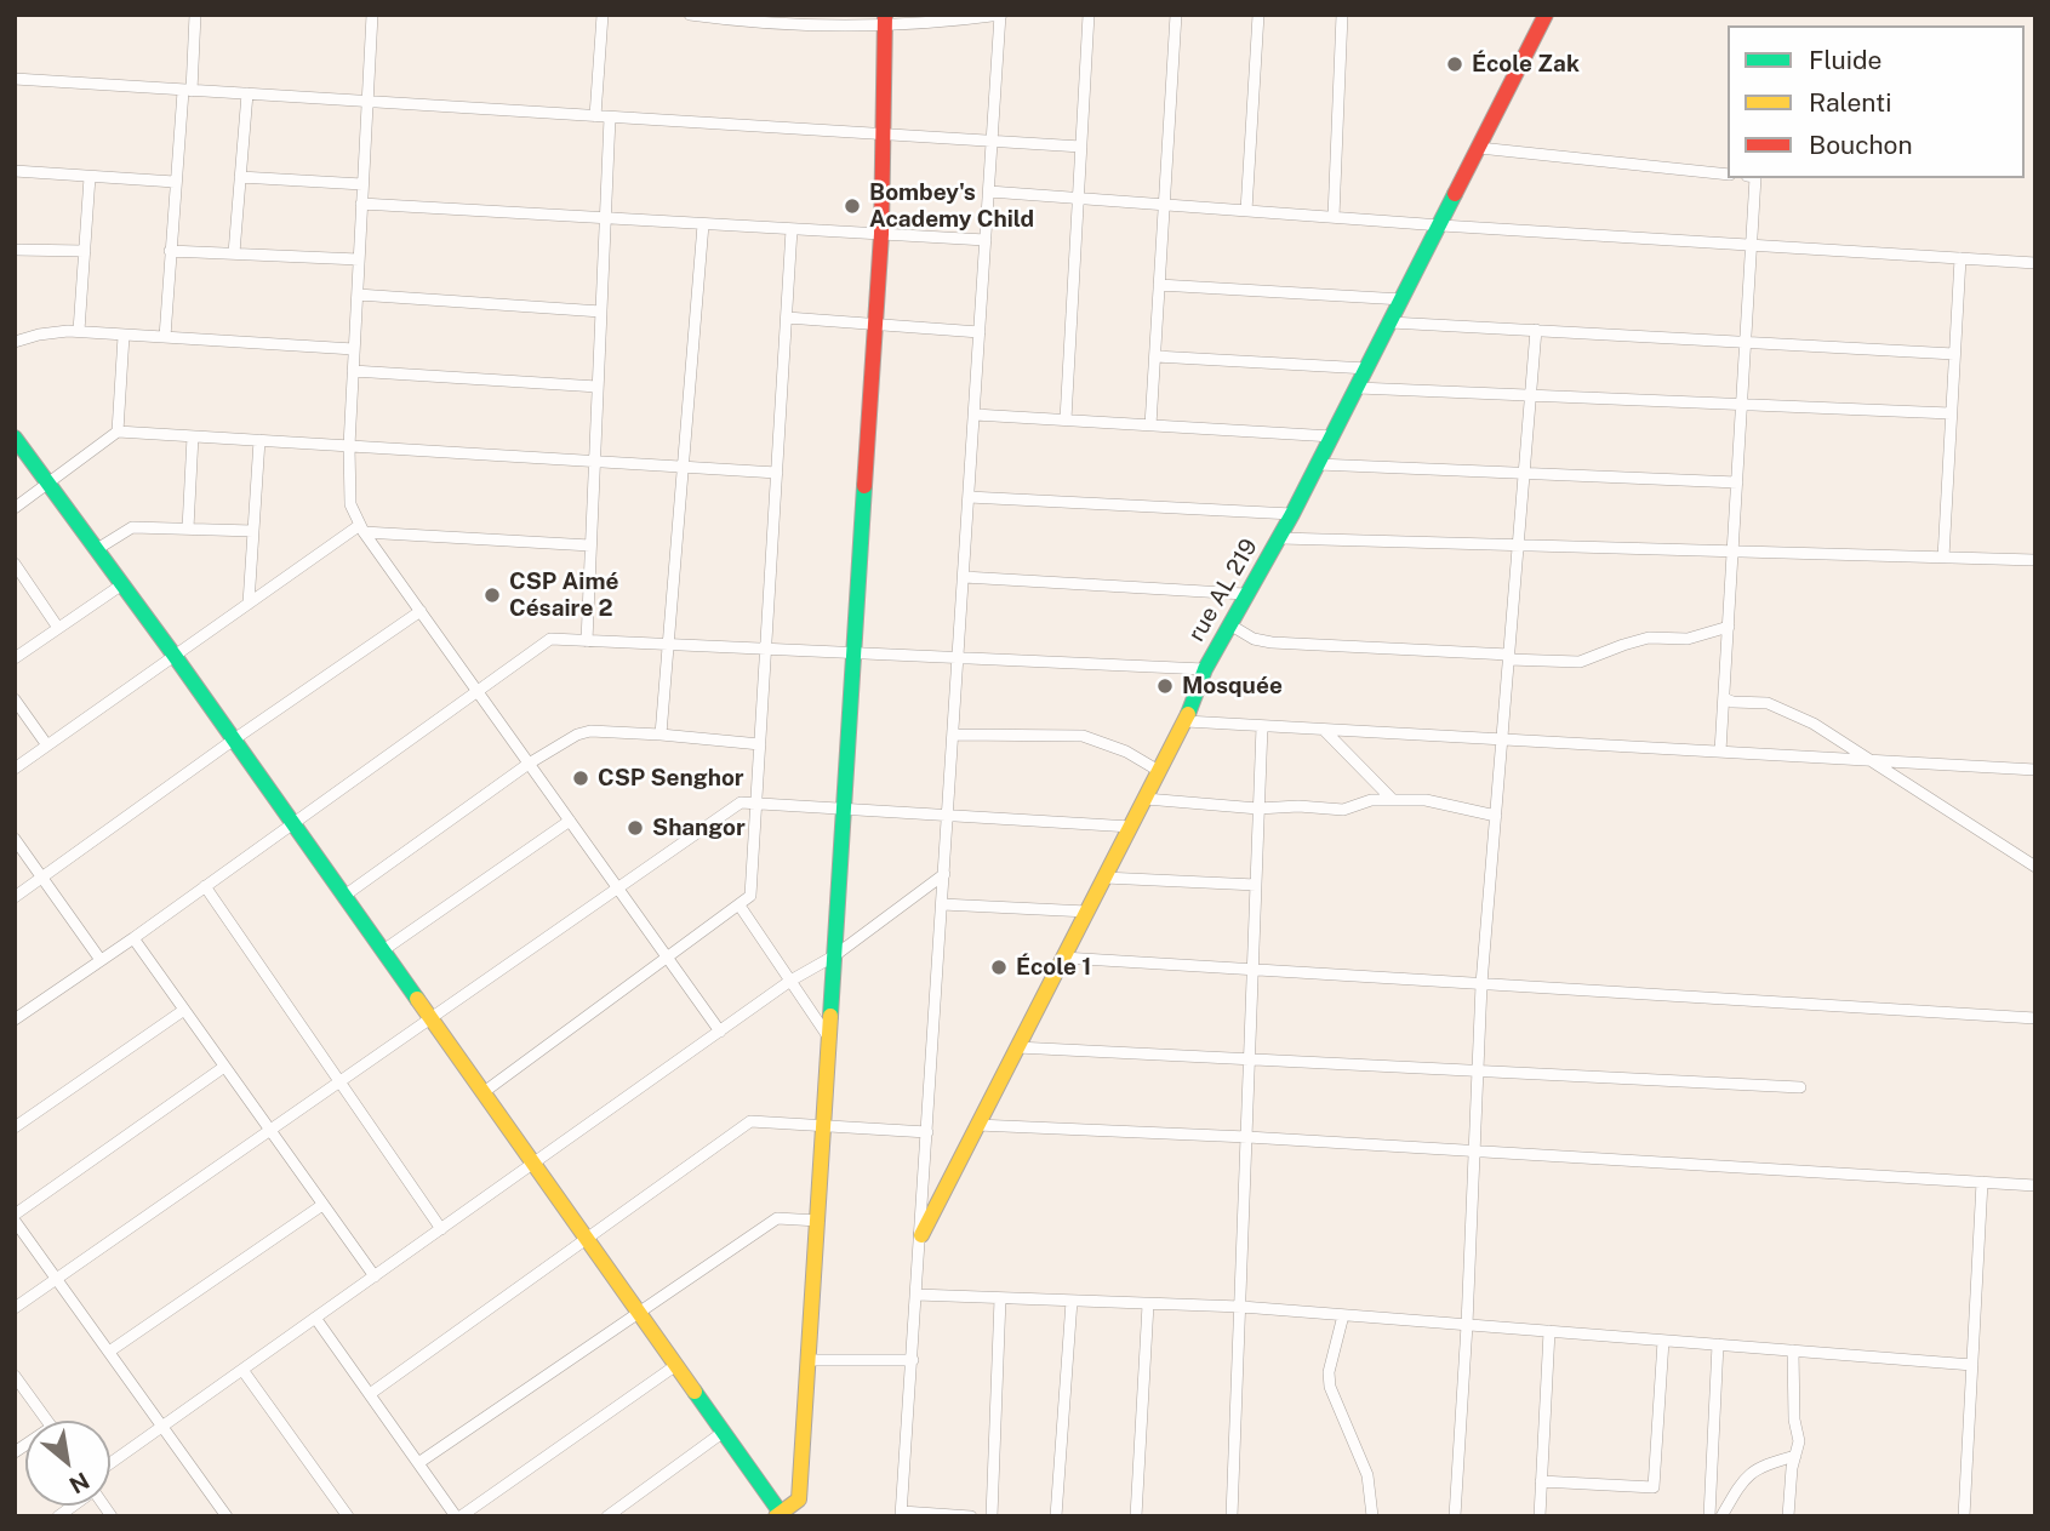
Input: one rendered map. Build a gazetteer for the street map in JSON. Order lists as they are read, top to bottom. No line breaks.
{"streets":{"street":["rue AL 219"]},"places":["École Zak","Bombey's Academy Child","CSP Aimé Césaire 2","Mosquée","CSP Senghor","Shangor","École 1"],"legend":["Fluide","Ralenti","Bouchon"],"north":"bottom right"}
